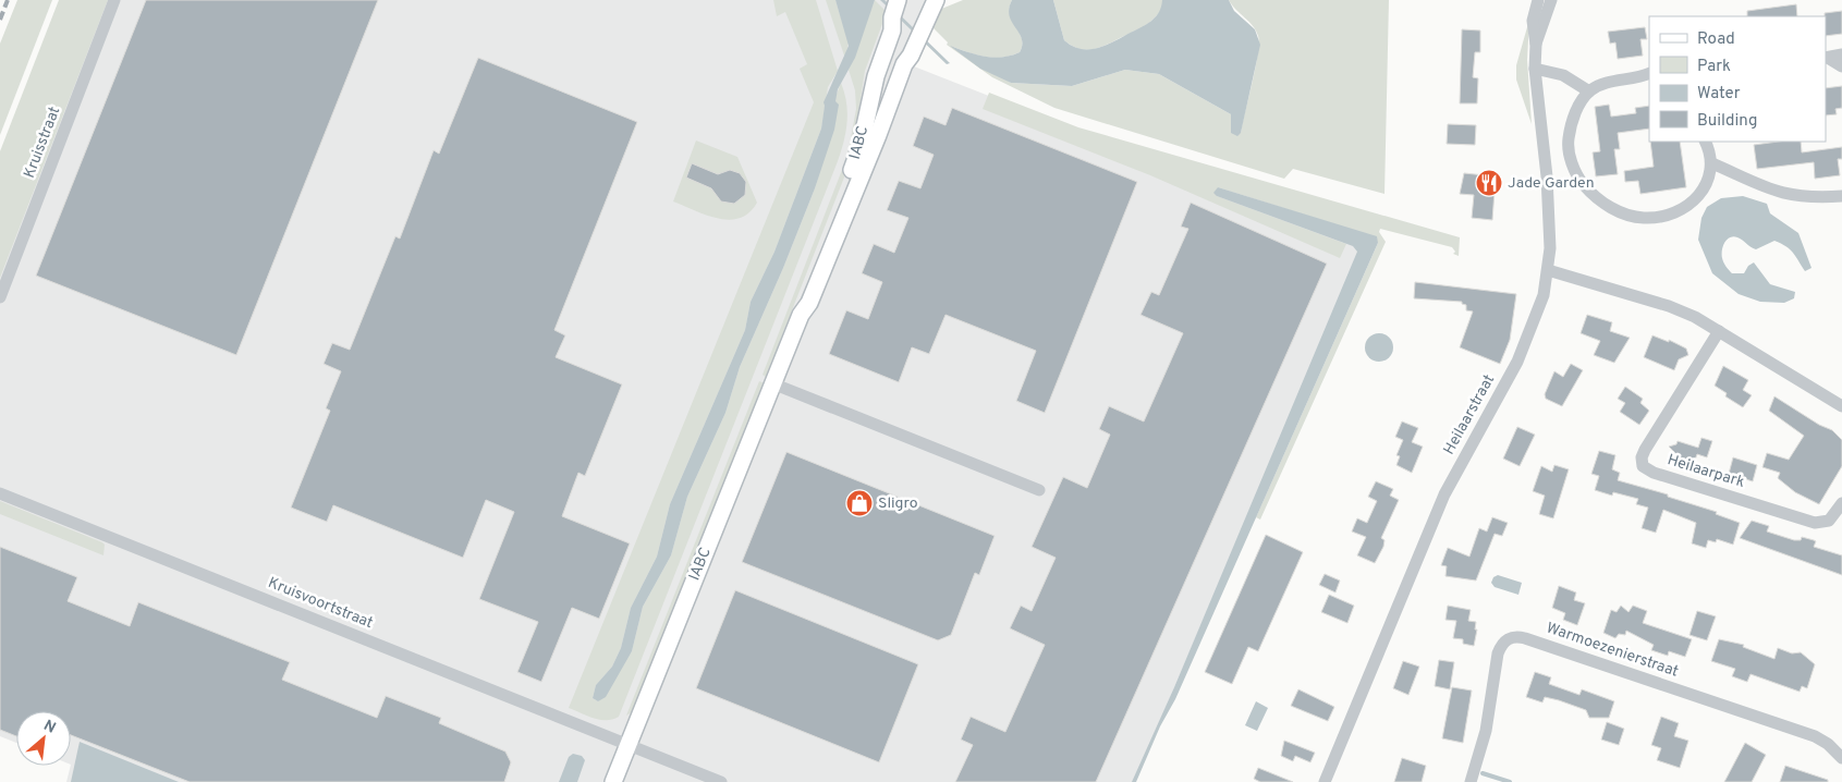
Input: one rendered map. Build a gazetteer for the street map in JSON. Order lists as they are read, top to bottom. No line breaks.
{"streets":{"street":["Kruisstraat","IABC","Heilaarstraat","Heilaarpark","Kruisvoortstraat","Warmoezenierstraat"]},"crossings":[["IABC","Kruisvoortstraat"]],"places":{"restaurant":["Jade Garden"],"shop":["Sligro"]},"legend":["Road","Park","Water","Building"],"north":"top right"}
